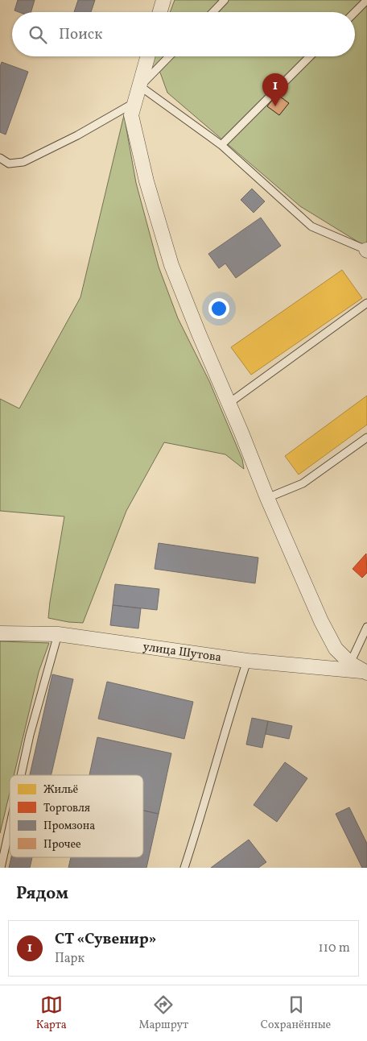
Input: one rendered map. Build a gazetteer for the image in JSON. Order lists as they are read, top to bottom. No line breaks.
{"streets":{"street":["улица Шутова"]},"legend":["Жильё","Торговля","Промзона","Прочее"],"page":{"search":"Поиск","pins":"1","heading":"Рядом","list":[{"mark":"1","name":"СТ «Сувенир»","note":"Парк","value":"110 m"}],"nav":["Карта","Маршрут","Сохранённые"]}}
